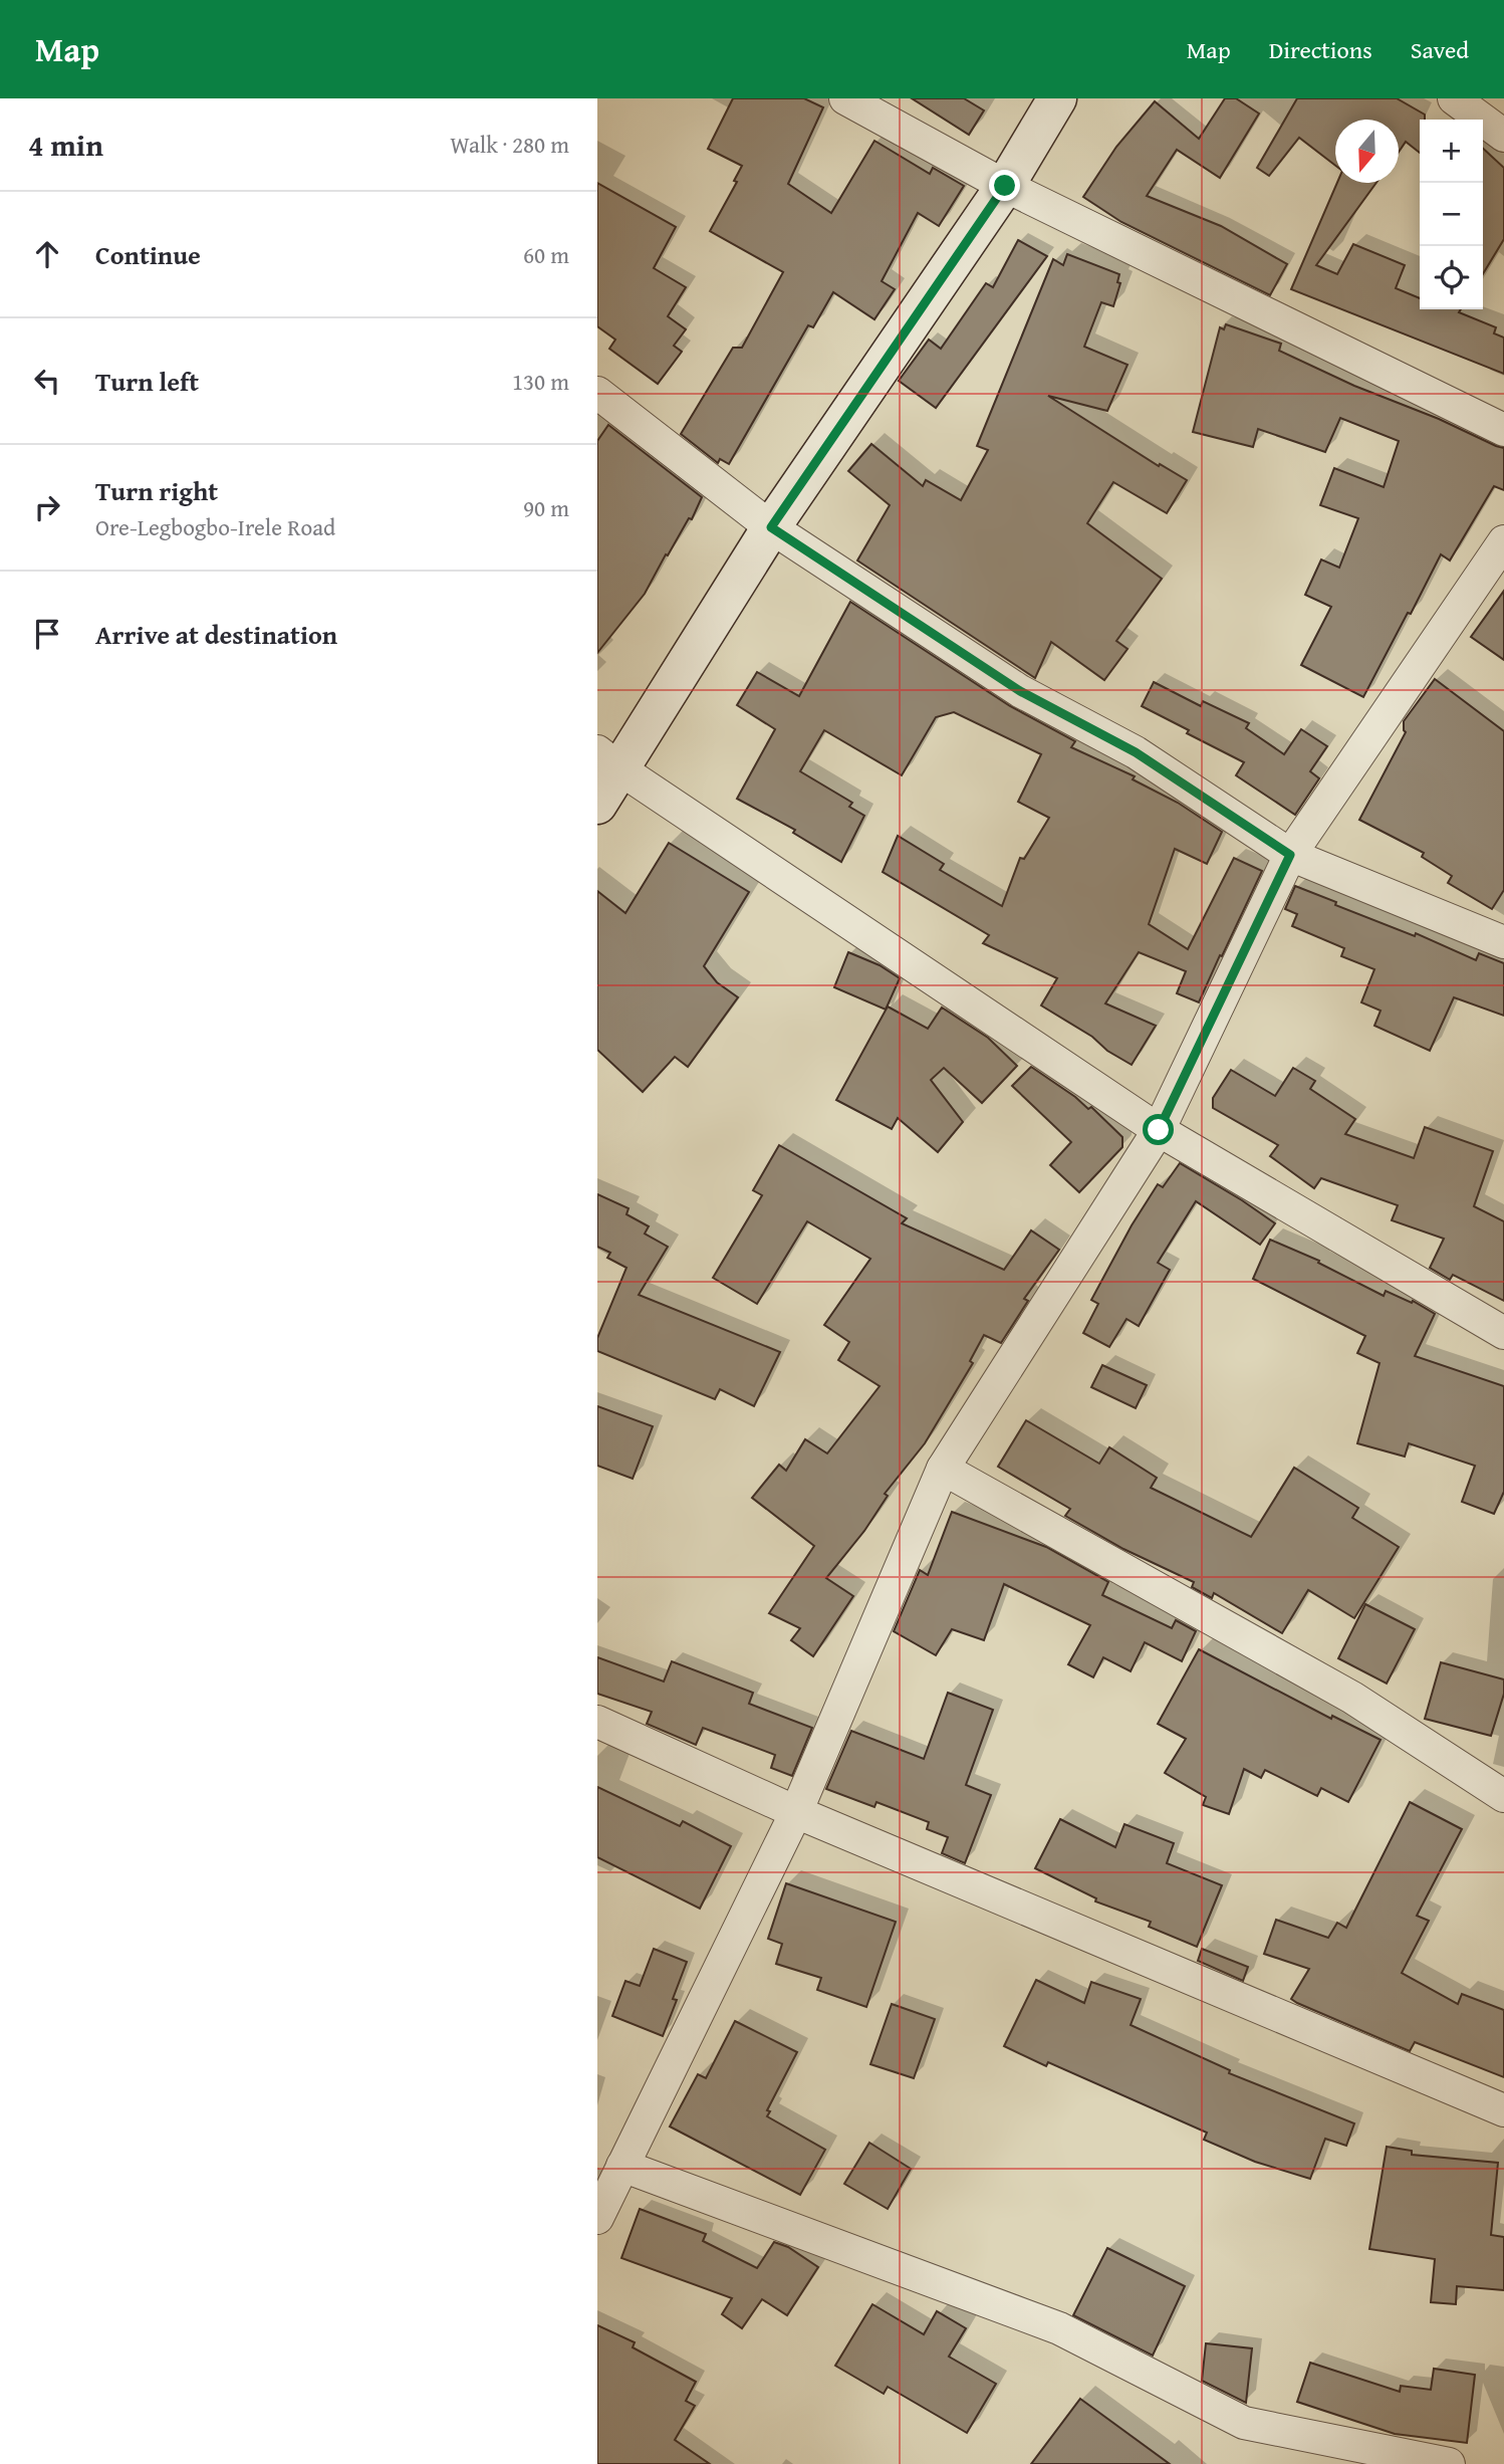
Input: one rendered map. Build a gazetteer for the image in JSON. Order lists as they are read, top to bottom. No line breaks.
{"north":"bottom","page":{"header":"Map","nav":["Map","Directions","Saved"],"heading":["4 min","Walk · 280 m"],"map_buttons":["+","−"],"list":[["Continue","60 m"],["Turn left","130 m"],["Turn right","Ore-Legbogbo-Irele Road","90 m"],"Arrive at destination"]}}
